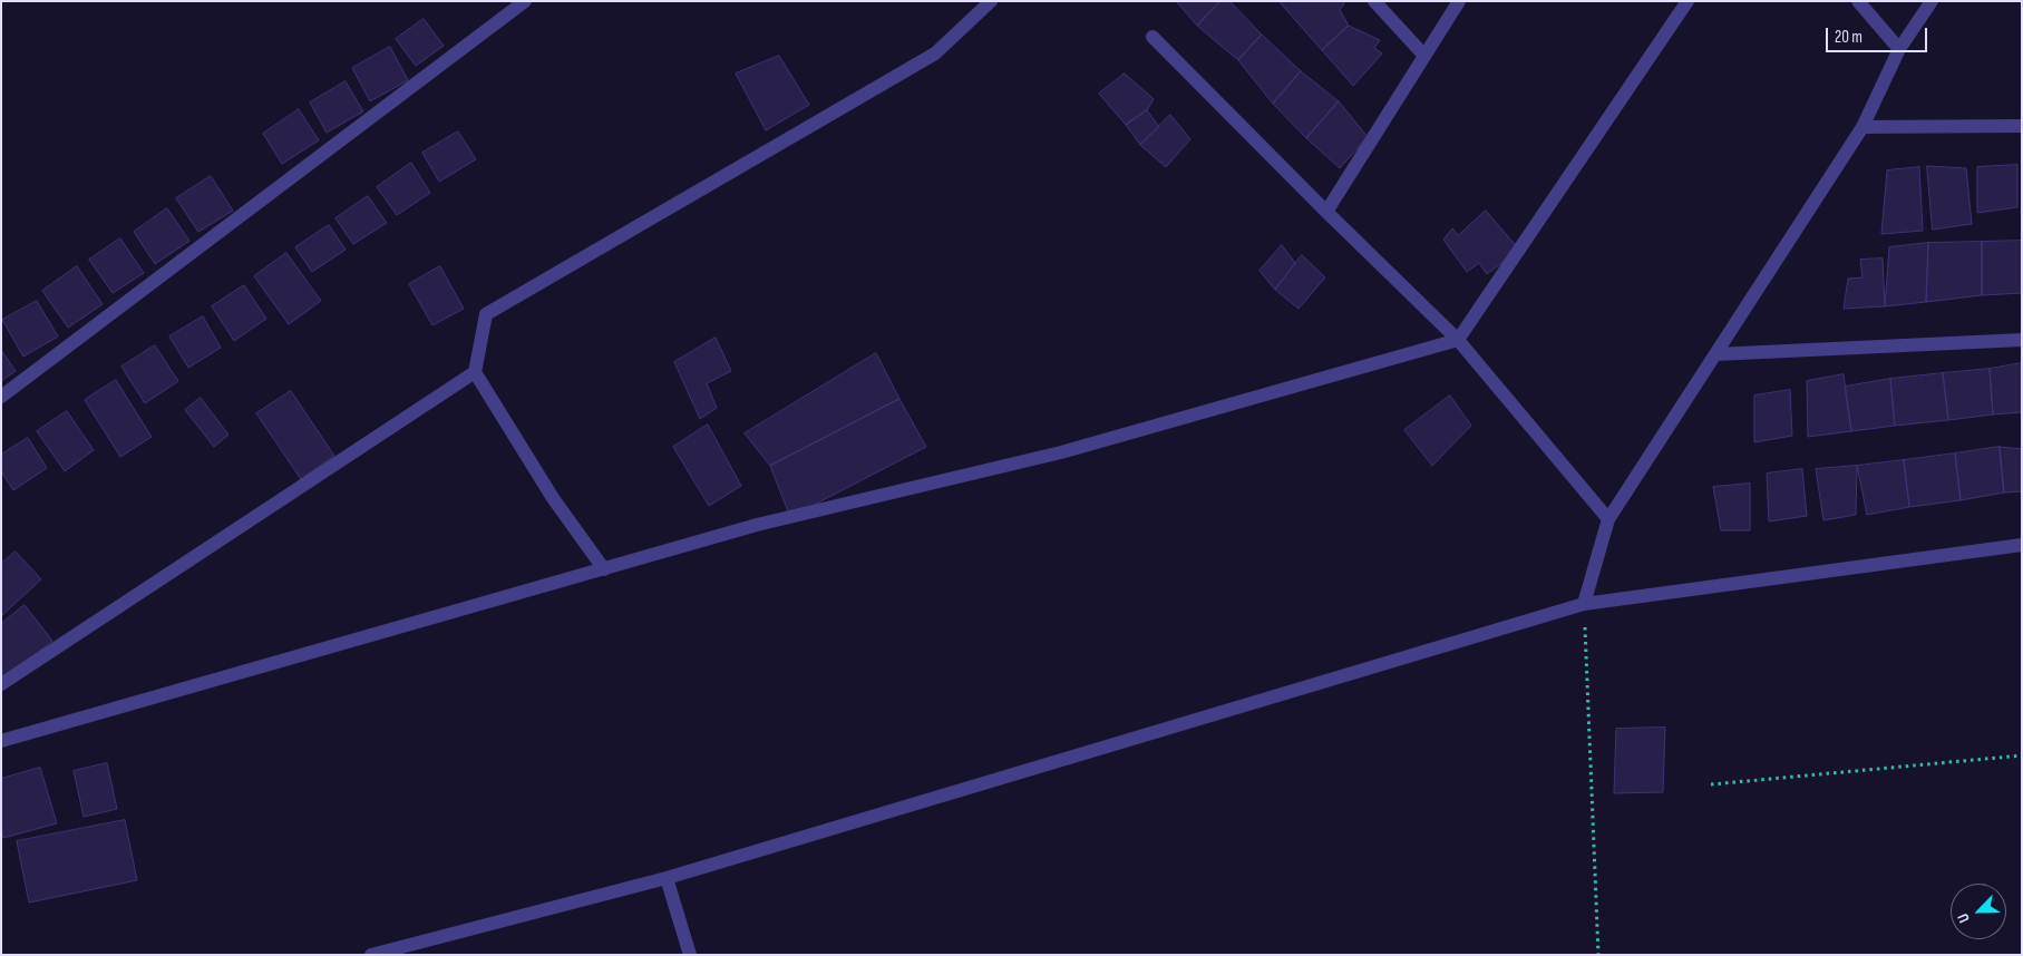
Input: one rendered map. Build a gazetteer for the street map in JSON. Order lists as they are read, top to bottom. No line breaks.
{"scale_bar":"20 m","north":"bottom left"}
